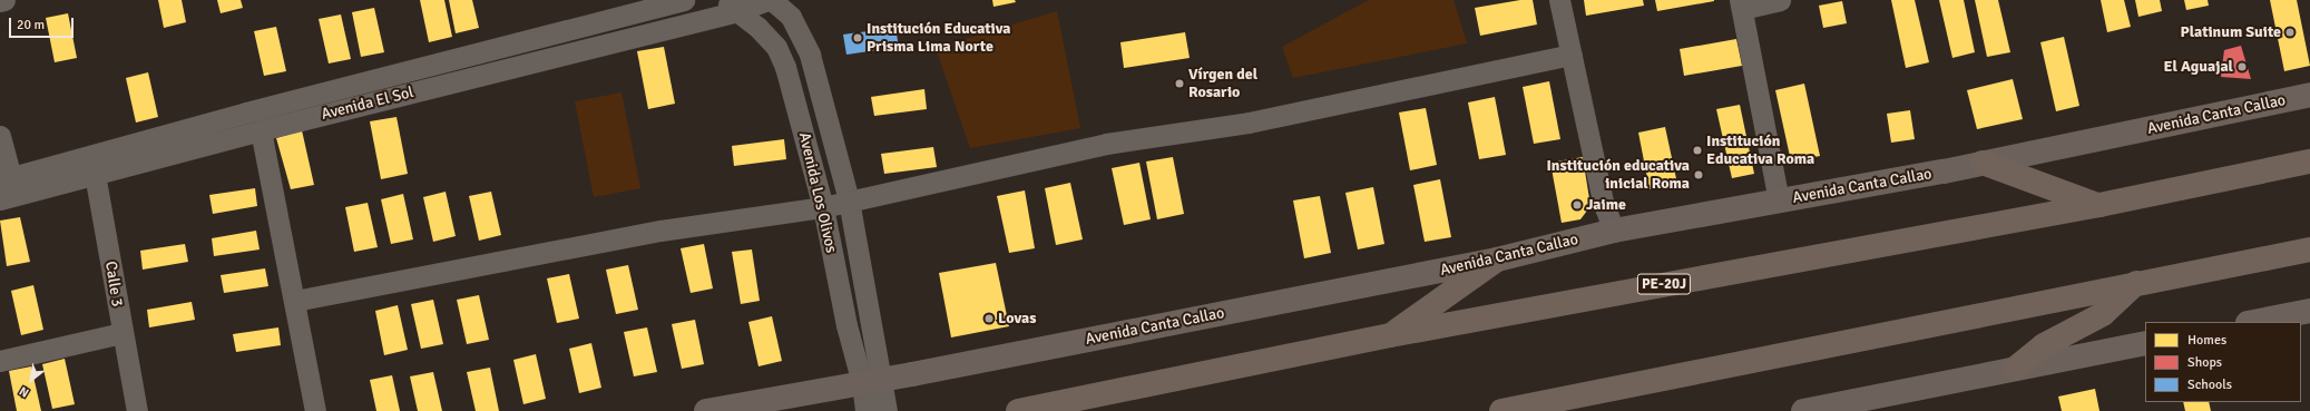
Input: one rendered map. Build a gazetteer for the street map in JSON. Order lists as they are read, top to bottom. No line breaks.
{"streets":{"highway":["PE-20J"],"main road":["Avenida Canta Callao"],"street":["Avenida El Sol","Avenida Los Olivos","Calle 3"]},"crossings":[["Avenida El Sol","Avenida Los Olivos"],["Avenida El Sol","Calle 3"],["Avenida Canta Callao","Avenida Los Olivos"]],"places":["Platinum Suite","Institución Educativa Prisma Lima Norte","El Aguajal","Vírgen del Rosario","Institución Educativa Roma","Institución educativa inicial Roma","Jaime","Lovas"],"legend":["Homes","Shops","Schools"],"scale_bar":"20 m","north":"bottom left"}
